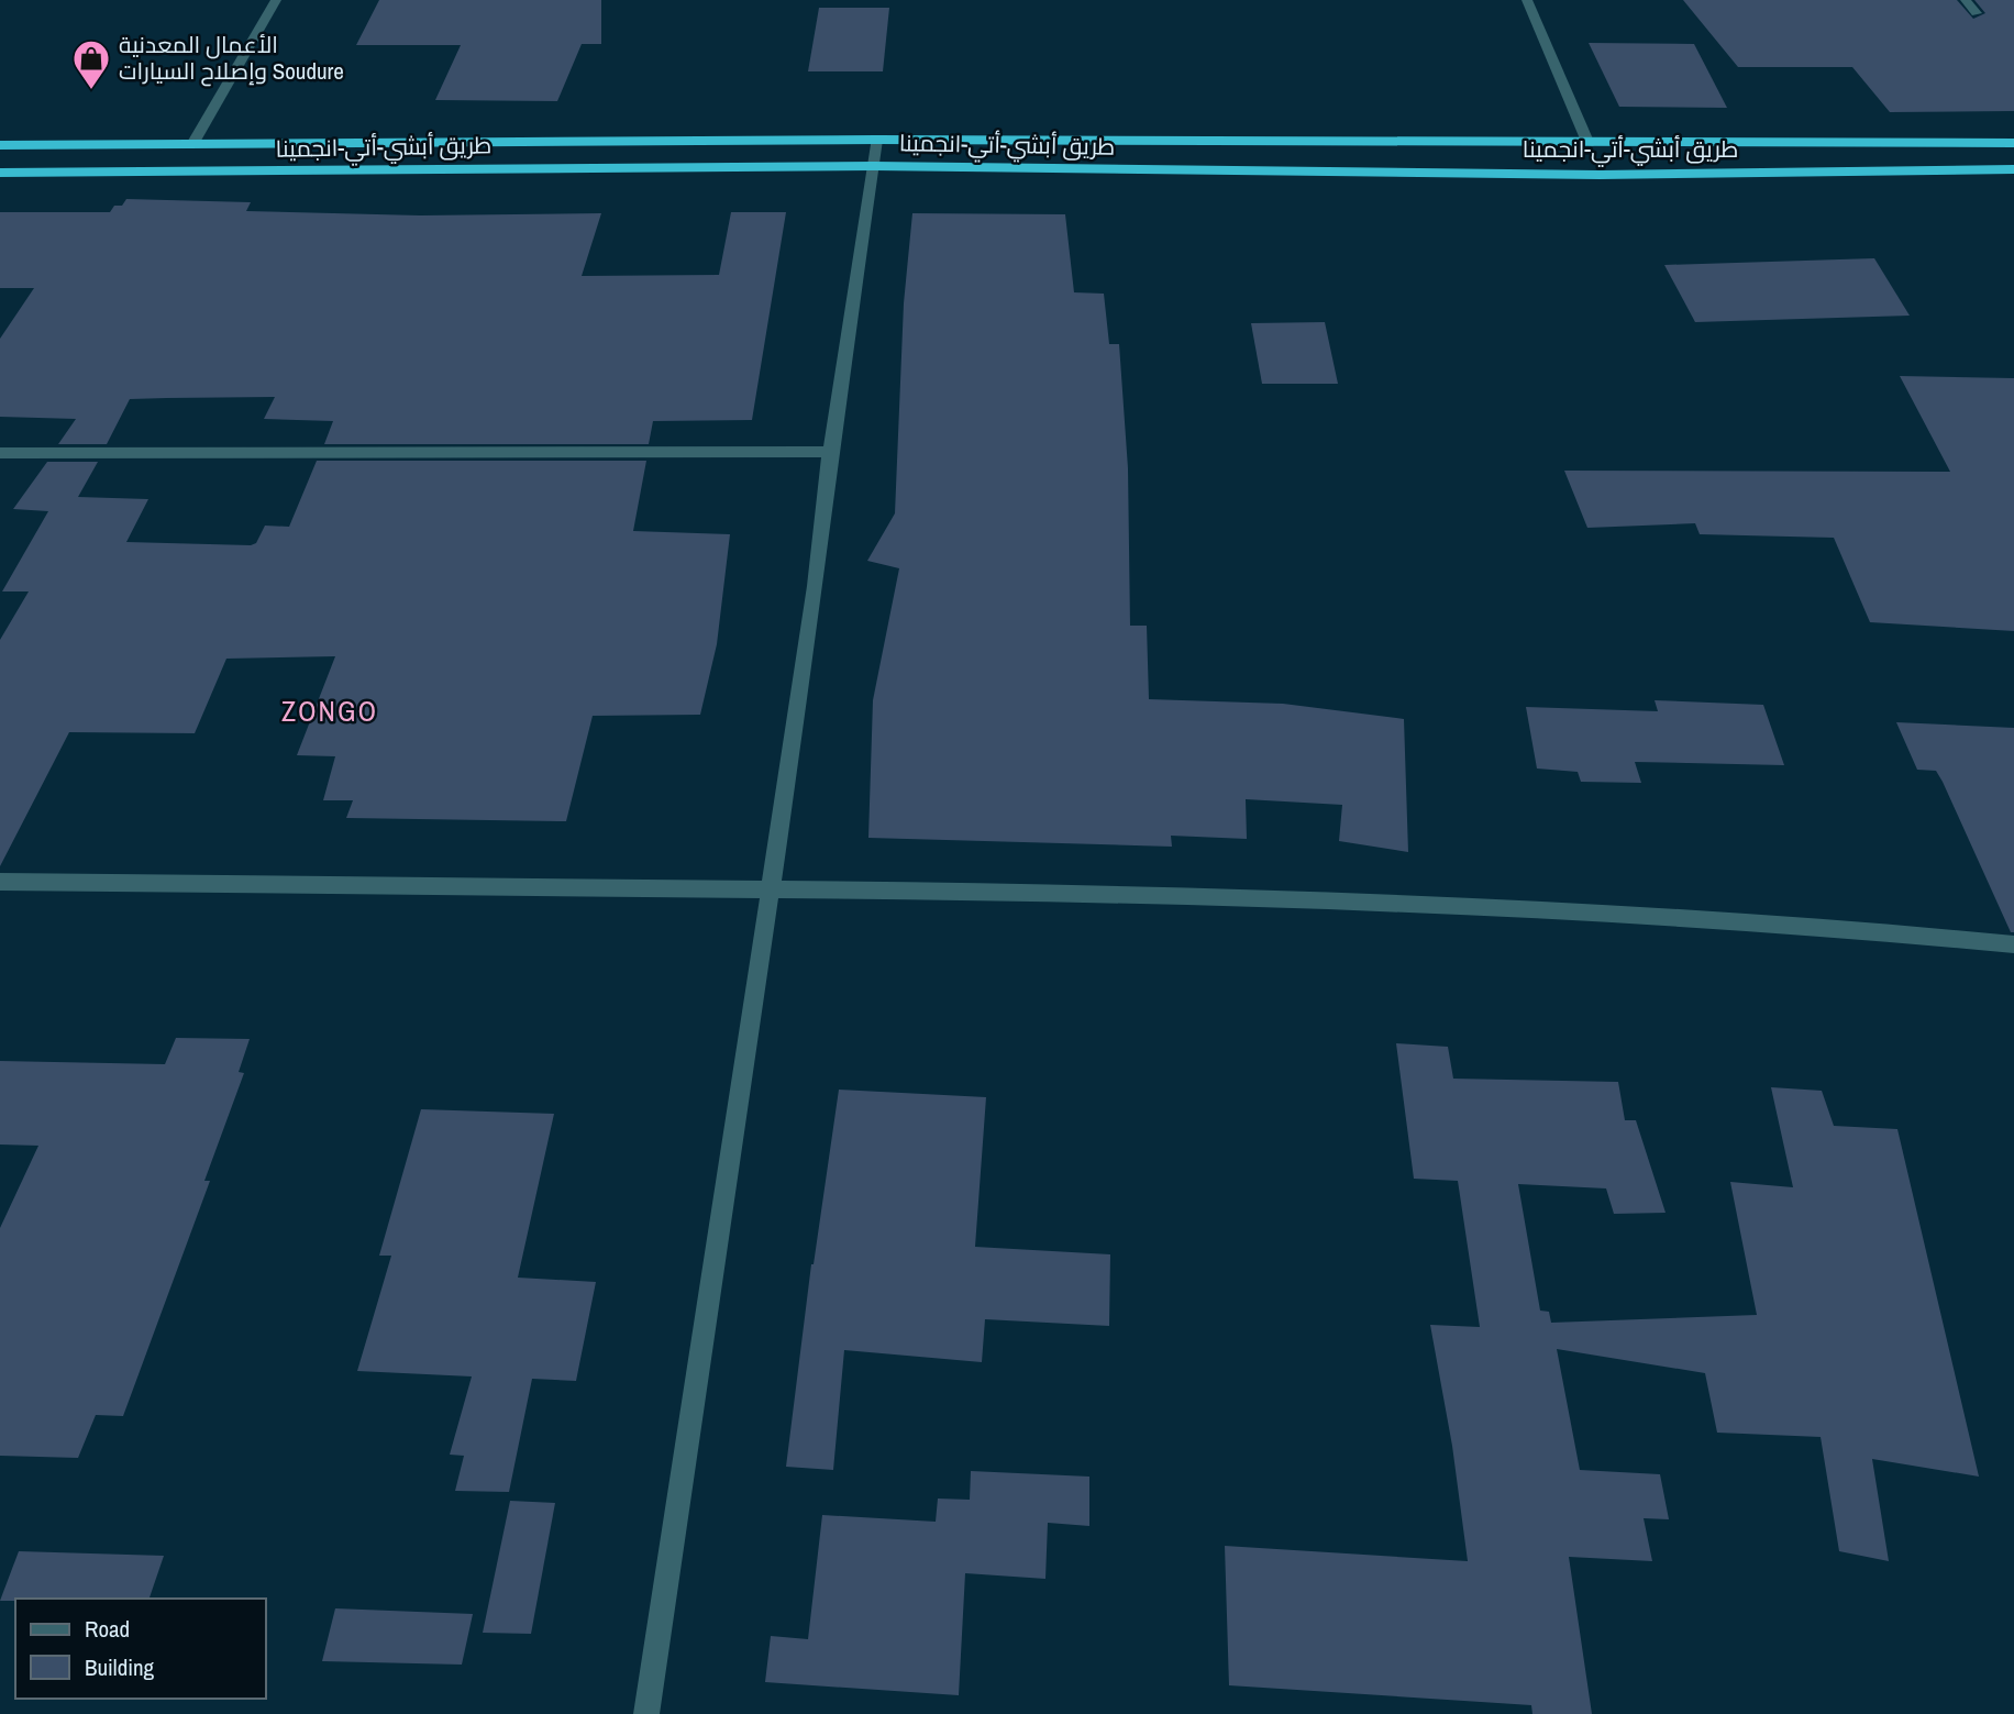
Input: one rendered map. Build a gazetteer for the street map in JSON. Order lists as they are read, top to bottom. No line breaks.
{"streets":{"highway":["طريق أبشي-أتي-انجمينا"]},"districts":["ZONGO"],"places":{"shop":["الأعمال المعدنية وإصلاح السيارات Soudure"]},"legend":["Road","Building"]}
